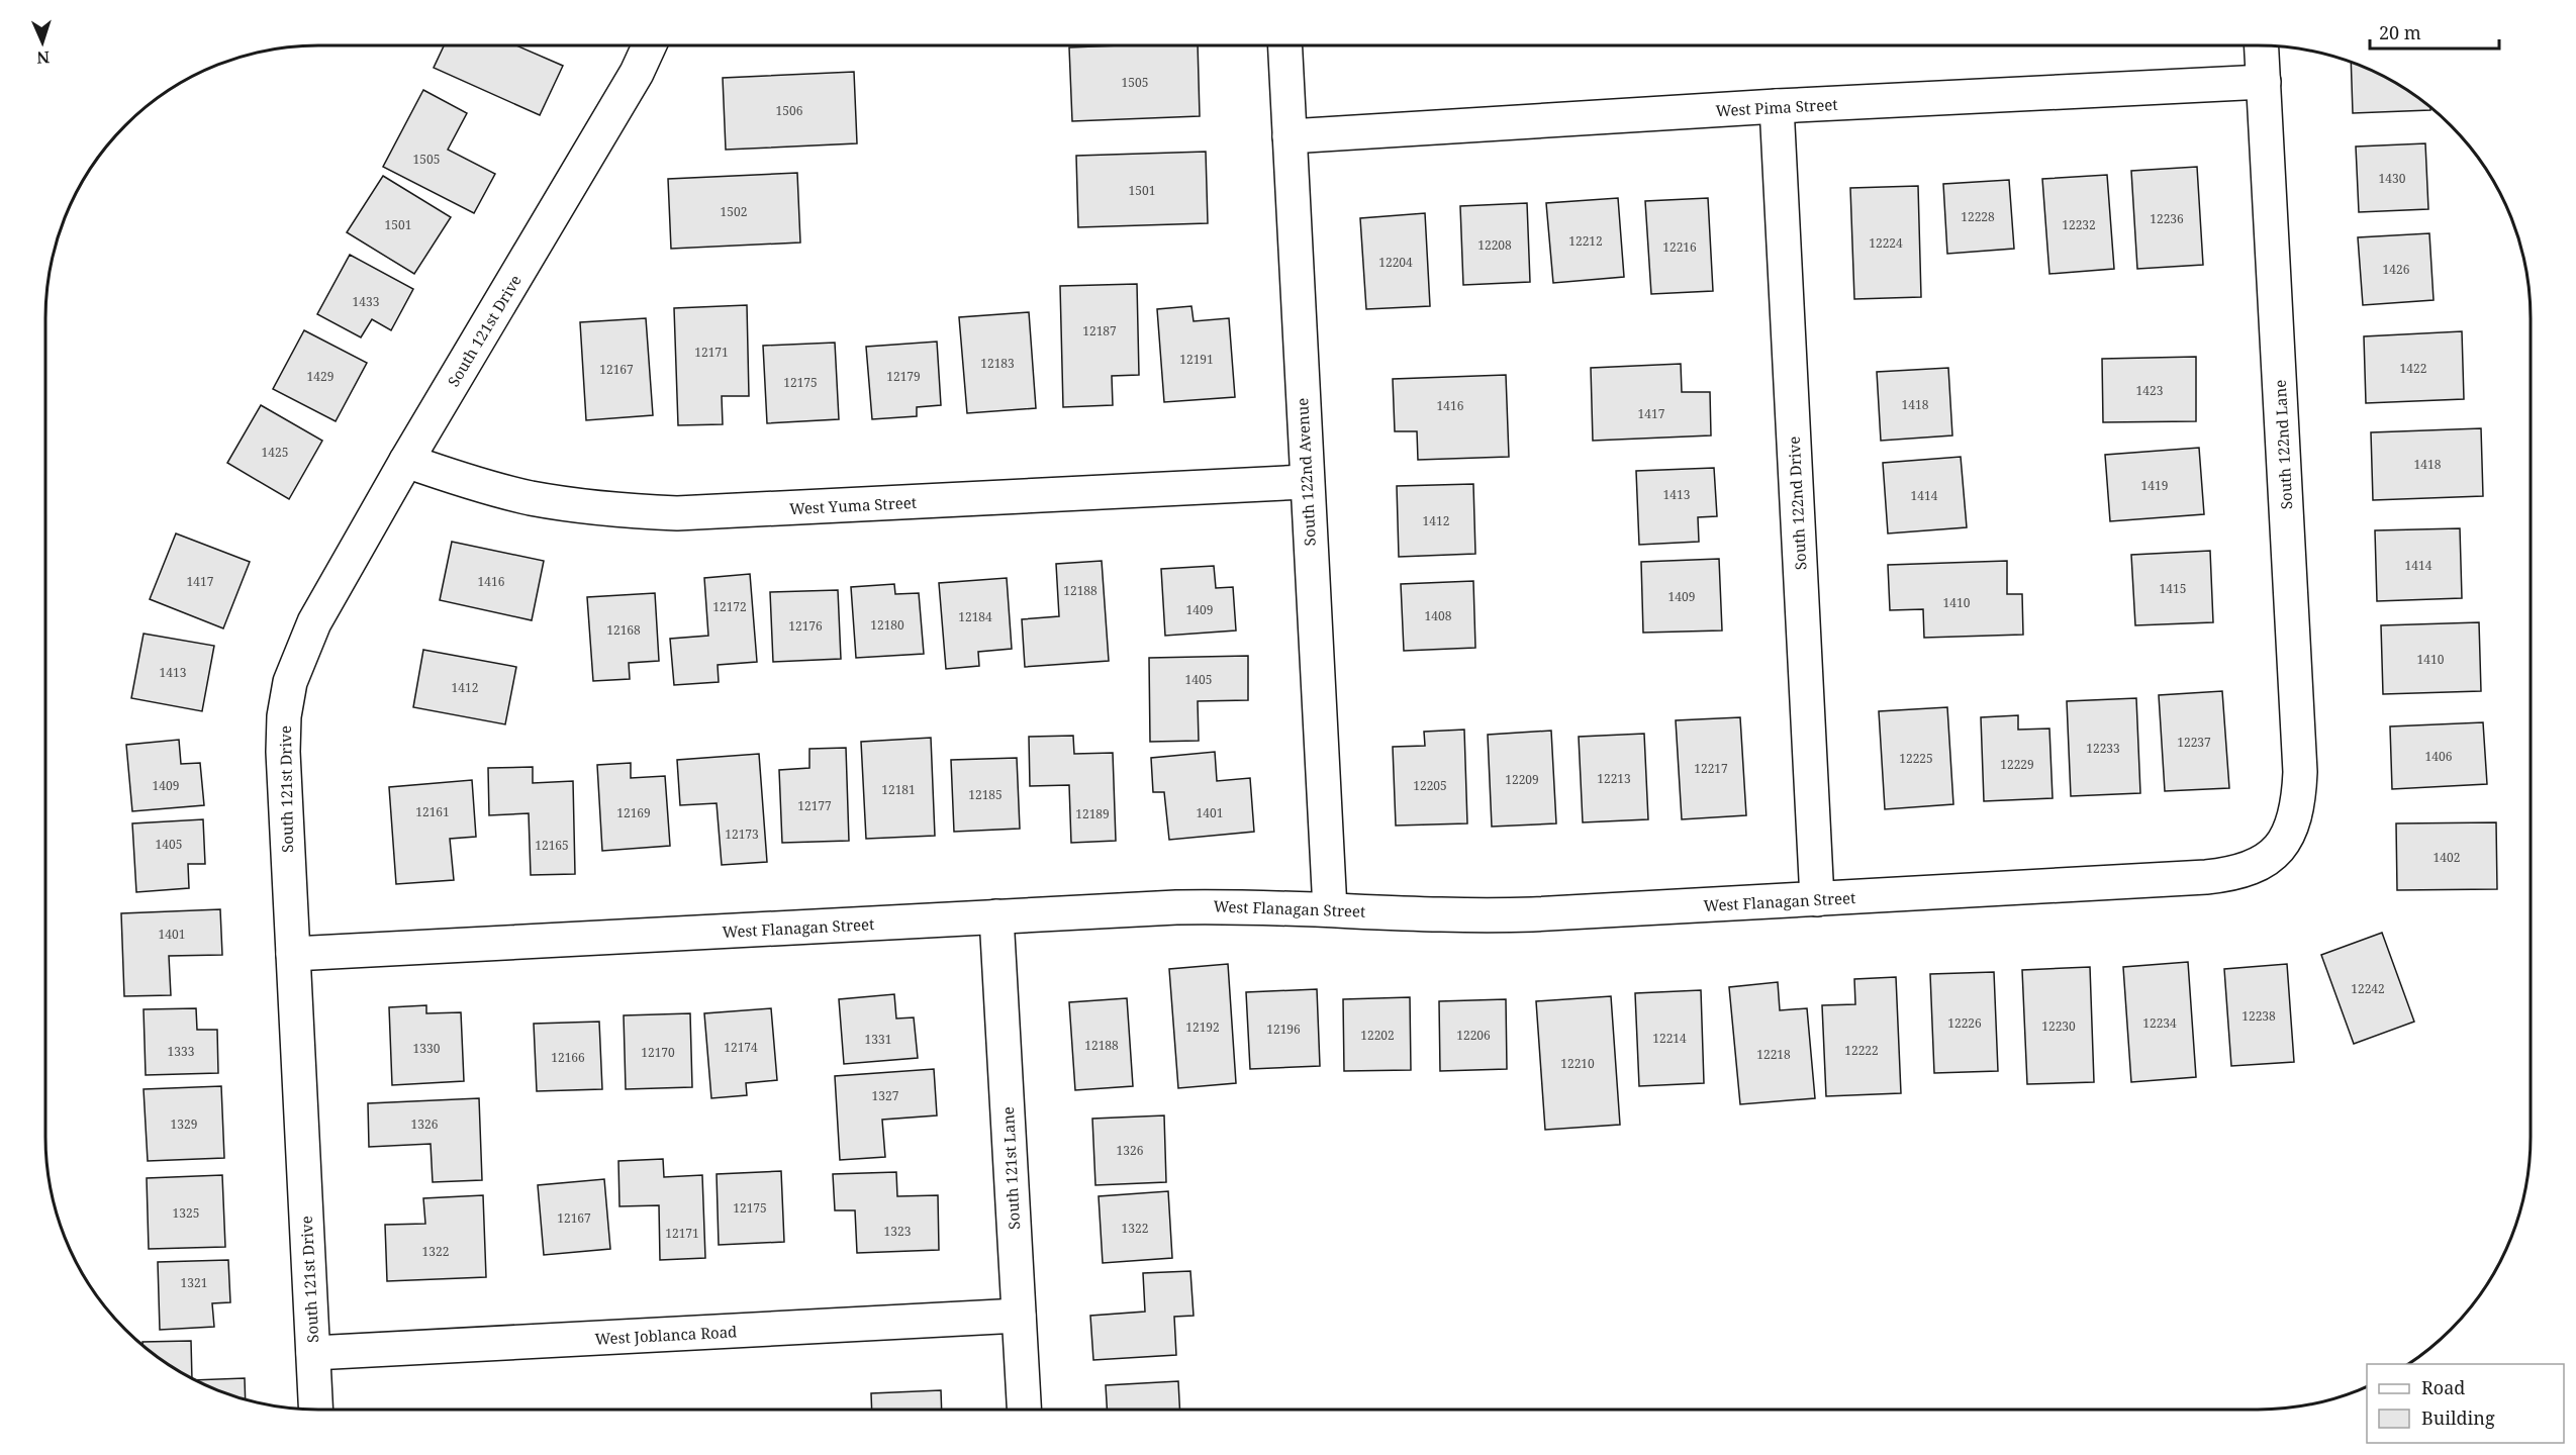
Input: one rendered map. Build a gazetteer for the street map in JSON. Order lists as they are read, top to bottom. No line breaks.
{"streets":{"street":["West Pima Street","South 121st Drive","South 122nd Lane","South 122nd Avenue","South 122nd Drive","West Yuma Street","West Flanagan Street","South 121st Lane","West Joblanca Road"]},"crossings":[["West Pima Street","South 122nd Lane"],["West Pima Street","South 122nd Avenue"],["West Pima Street","South 122nd Drive"],["South 121st Drive","West Yuma Street"],["South 121st Drive","West Flanagan Street"],["South 121st Drive","West Joblanca Road"],["South 122nd Lane","West Flanagan Street"],["South 122nd Avenue","West Yuma Street"],["South 122nd Avenue","West Flanagan Street"],["South 122nd Drive","West Flanagan Street"],["West Flanagan Street","South 121st Lane"],["South 121st Lane","West Joblanca Road"]],"house_numbers":["1505","1506","1505","1430","1501","1502","12228","12236","1501","12232","12212","12224","12208","12216","12204","1426","1433","12187","12171","12191","12183","1422","12167","1429","12179","12175","1423","1418","1416","1417","1425","1418","1419","1413","1414","1412","1414","1417","1416","1415","12188","1409","1410","12172","1409","1408","12184","12180","12176","12168","1410","1413","1405","1412","12237","12233","1406","12225","12229","12217","12213","12209","1409","12205","12181","12185","12177","12161","12169","1401","12189","12173","1405","12165","1402","1401","12242","12238","12226","12234","12230","12192","12196","12202","12206","12214","1331","12188","12174","1330","12222","1333","12170","12218","12166","12210","1327","1329","1326","1326","12175","1325","12167","1322","1323","12171","1322","1321"],"legend":["Road","Building"],"scale_bar":"20 m","north":"bottom"}
